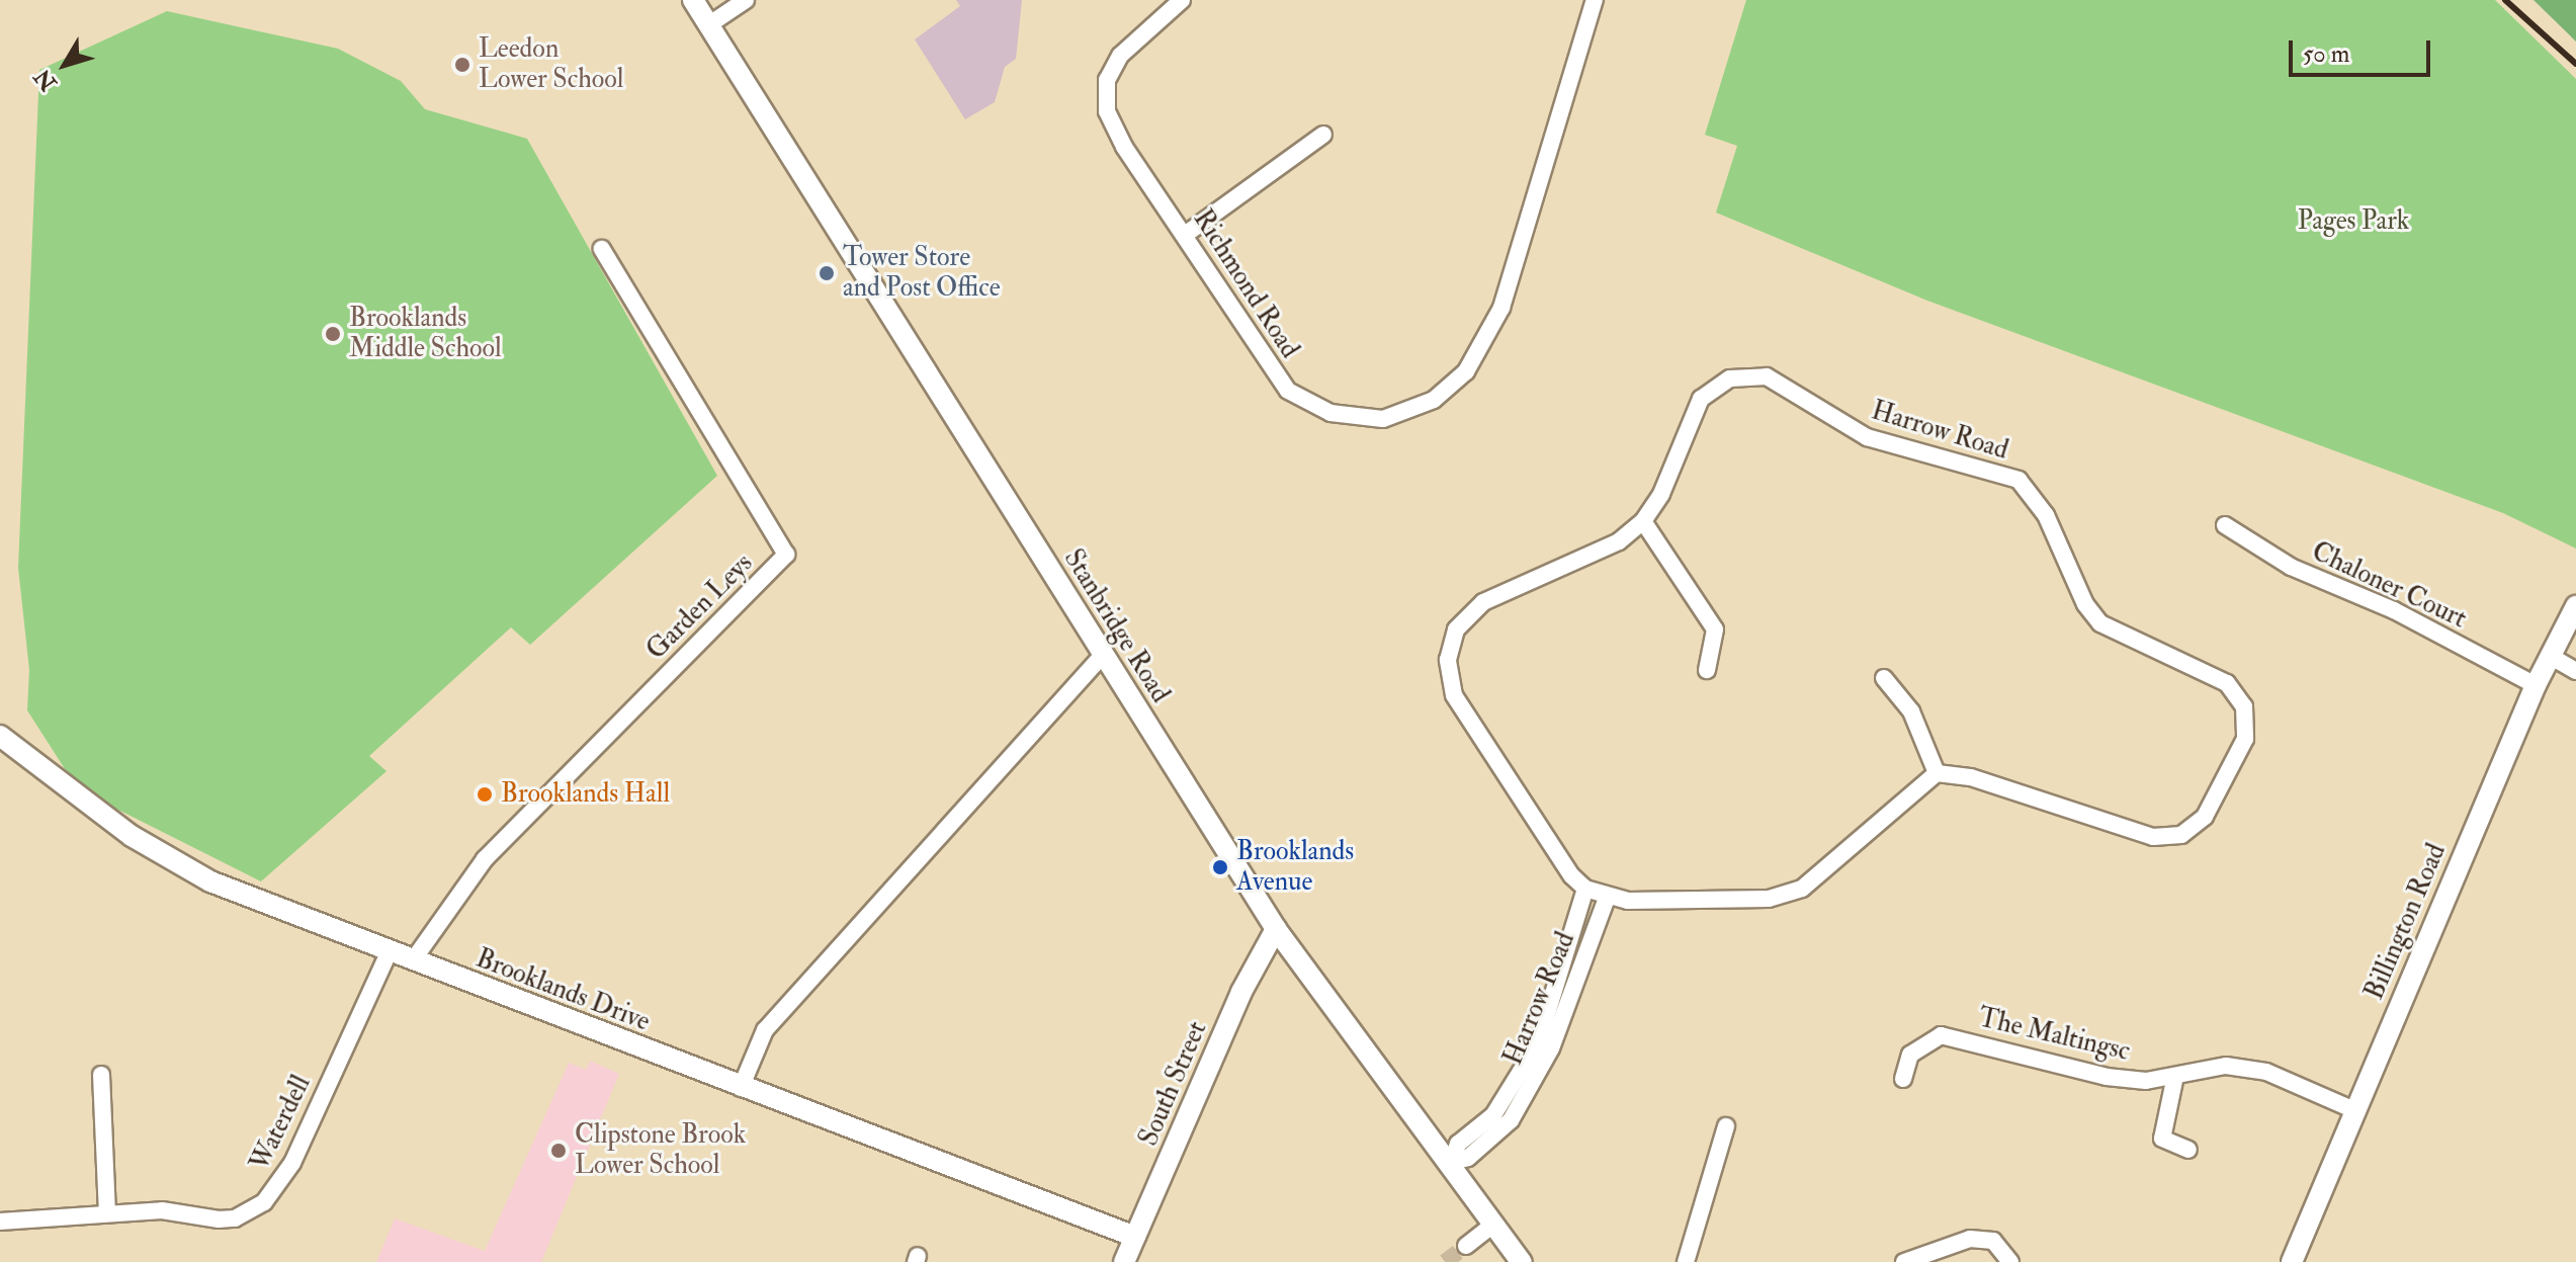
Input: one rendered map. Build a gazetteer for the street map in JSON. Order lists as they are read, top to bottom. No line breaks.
{"streets":{"street":["Richmond Road","Harrow Road","Chaloner Court","Garden Leys","Stanbridge Road","Billington Road","Brooklands Drive","The Maltingsc","South Street","Waterdell"]},"crossings":[["Harrow Road","Stanbridge Road"],["Chaloner Court","Billington Road"],["Garden Leys","Brooklands Drive"],["Stanbridge Road","South Street"],["Billington Road","The Maltingsc"],["Brooklands Drive","South Street"],["Brooklands Drive","Waterdell"]],"parks":["Pages Park"],"places":["Leedon Lower School","Tower Store and Post Office","Brooklands Middle School","Brooklands Hall","Brooklands Avenue","Clipstone Brook Lower School"],"scale_bar":"50 m","north":"bottom left"}
